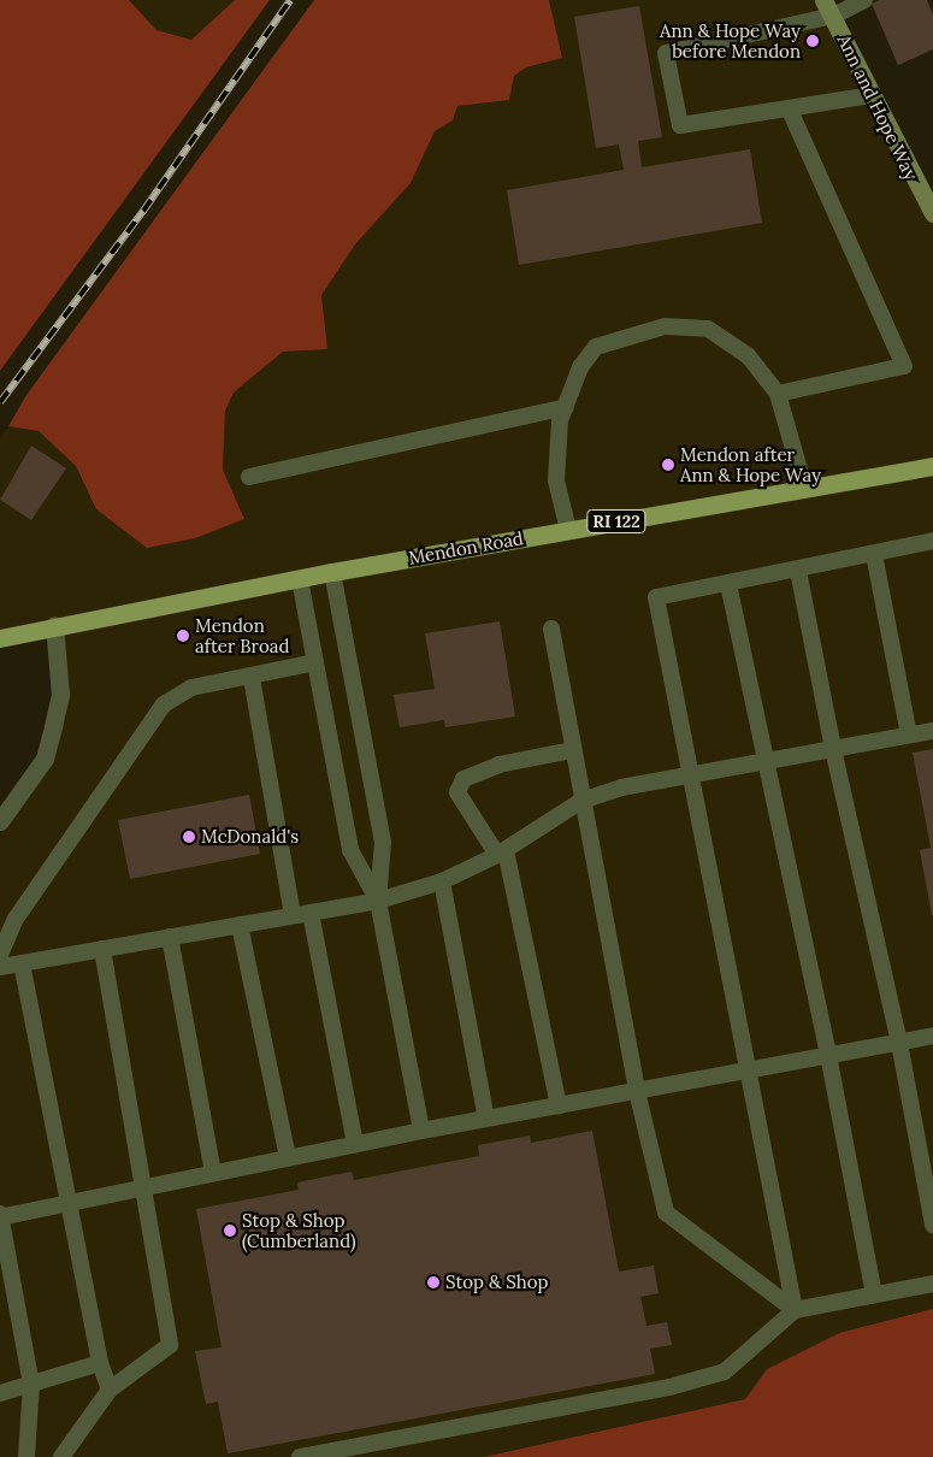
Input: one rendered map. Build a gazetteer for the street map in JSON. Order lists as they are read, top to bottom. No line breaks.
{"streets":{"main road":["Ann and Hope Way","RI 122","Mendon Road"]},"places":["Ann & Hope Way before Mendon","Mendon after Ann & Hope Way","Mendon after Broad","McDonald's","Stop & Shop (Cumberland)","Stop & Shop"]}
